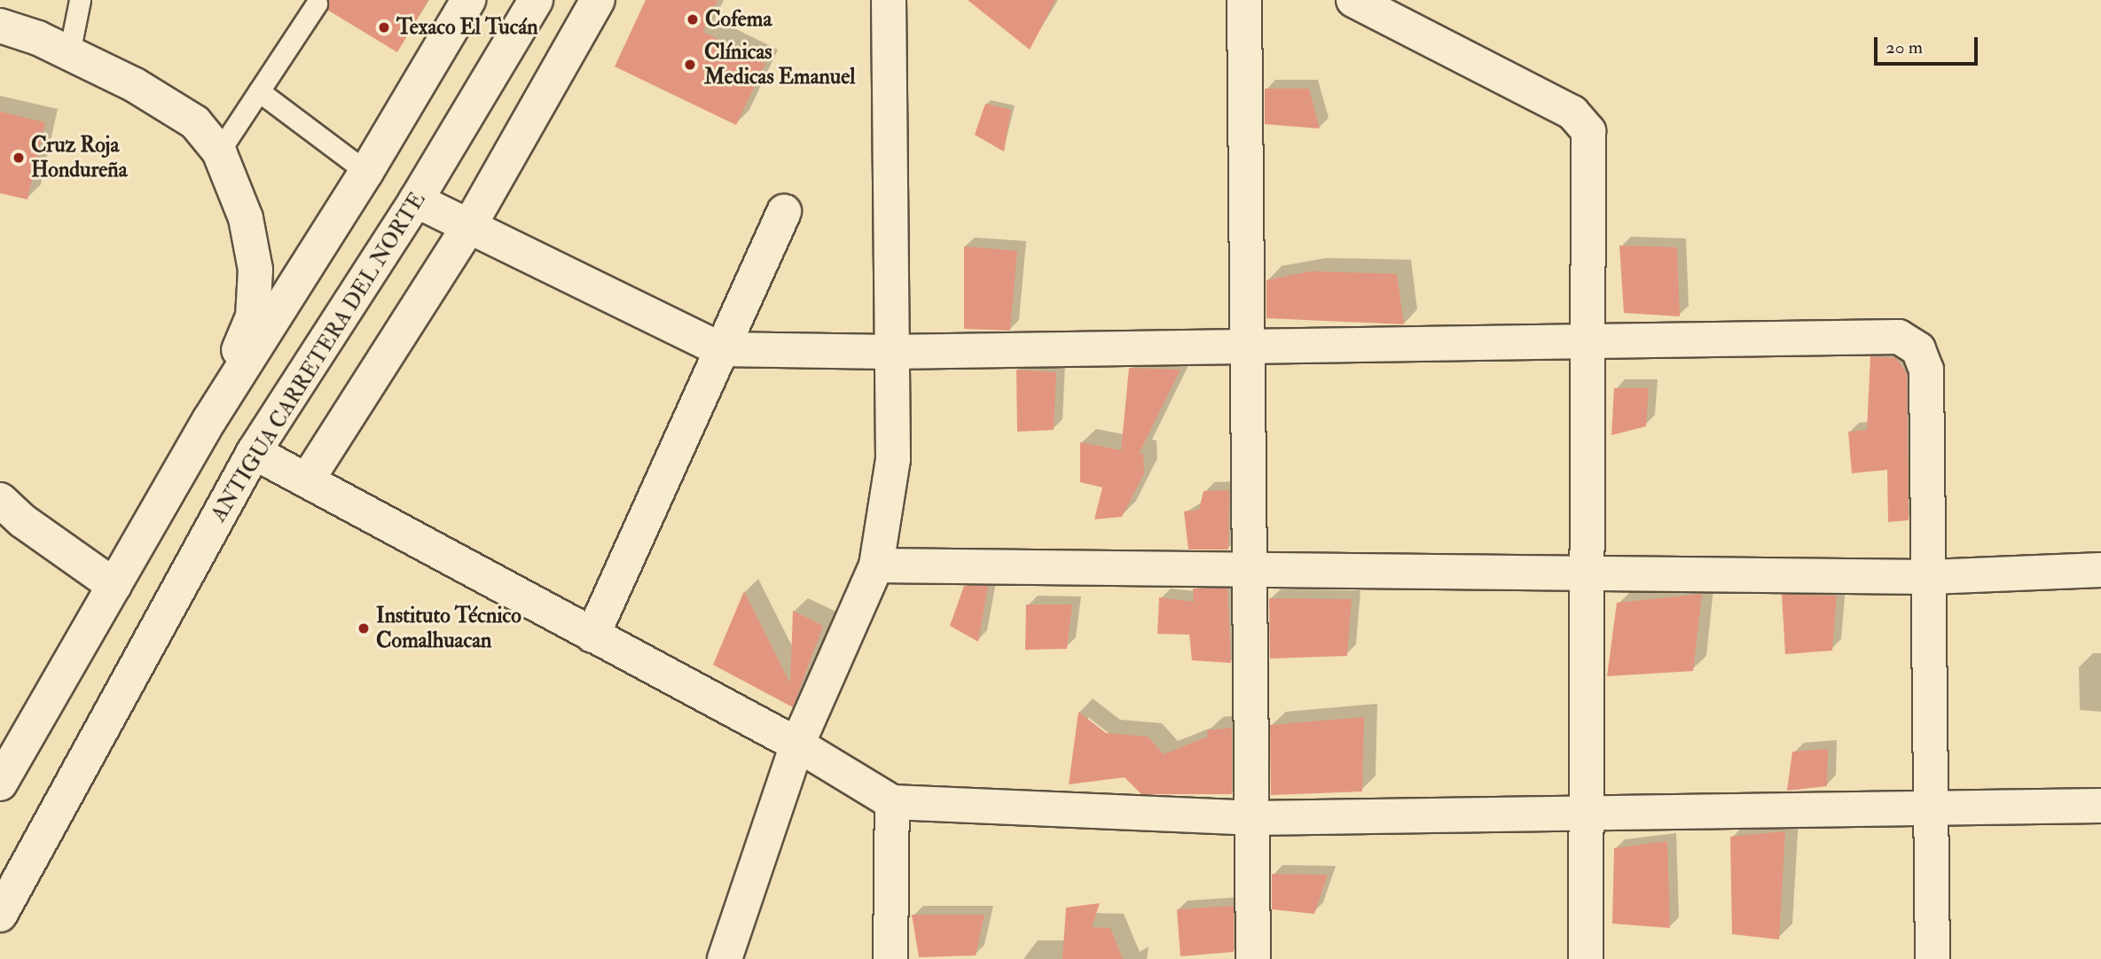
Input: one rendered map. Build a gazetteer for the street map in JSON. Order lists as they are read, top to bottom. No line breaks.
{"streets":{"street":["ANTIGUA CARRETERA DEL NORTE"]},"places":["Cofema","Texaco El Tucán","Clínicas Medicas Emanuel","Cruz Roja Hondureña","Instituto Técnico Comalhuacan"],"scale_bar":"20 m"}
